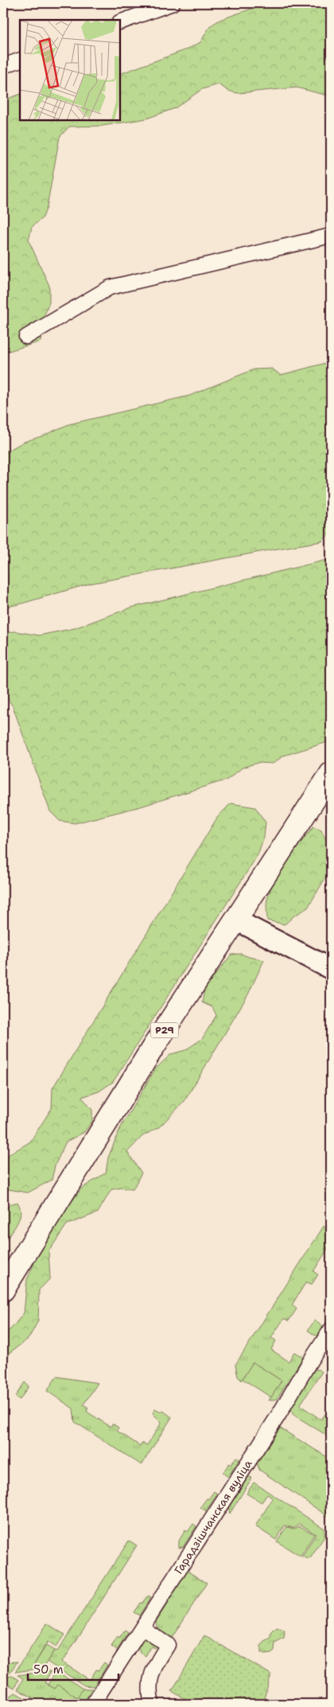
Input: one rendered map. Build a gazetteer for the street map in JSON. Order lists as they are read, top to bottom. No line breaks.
{"streets":{"main road":["Р29"],"street":["Гарадзішчанская вуліца"]},"scale_bar":"50 m"}
